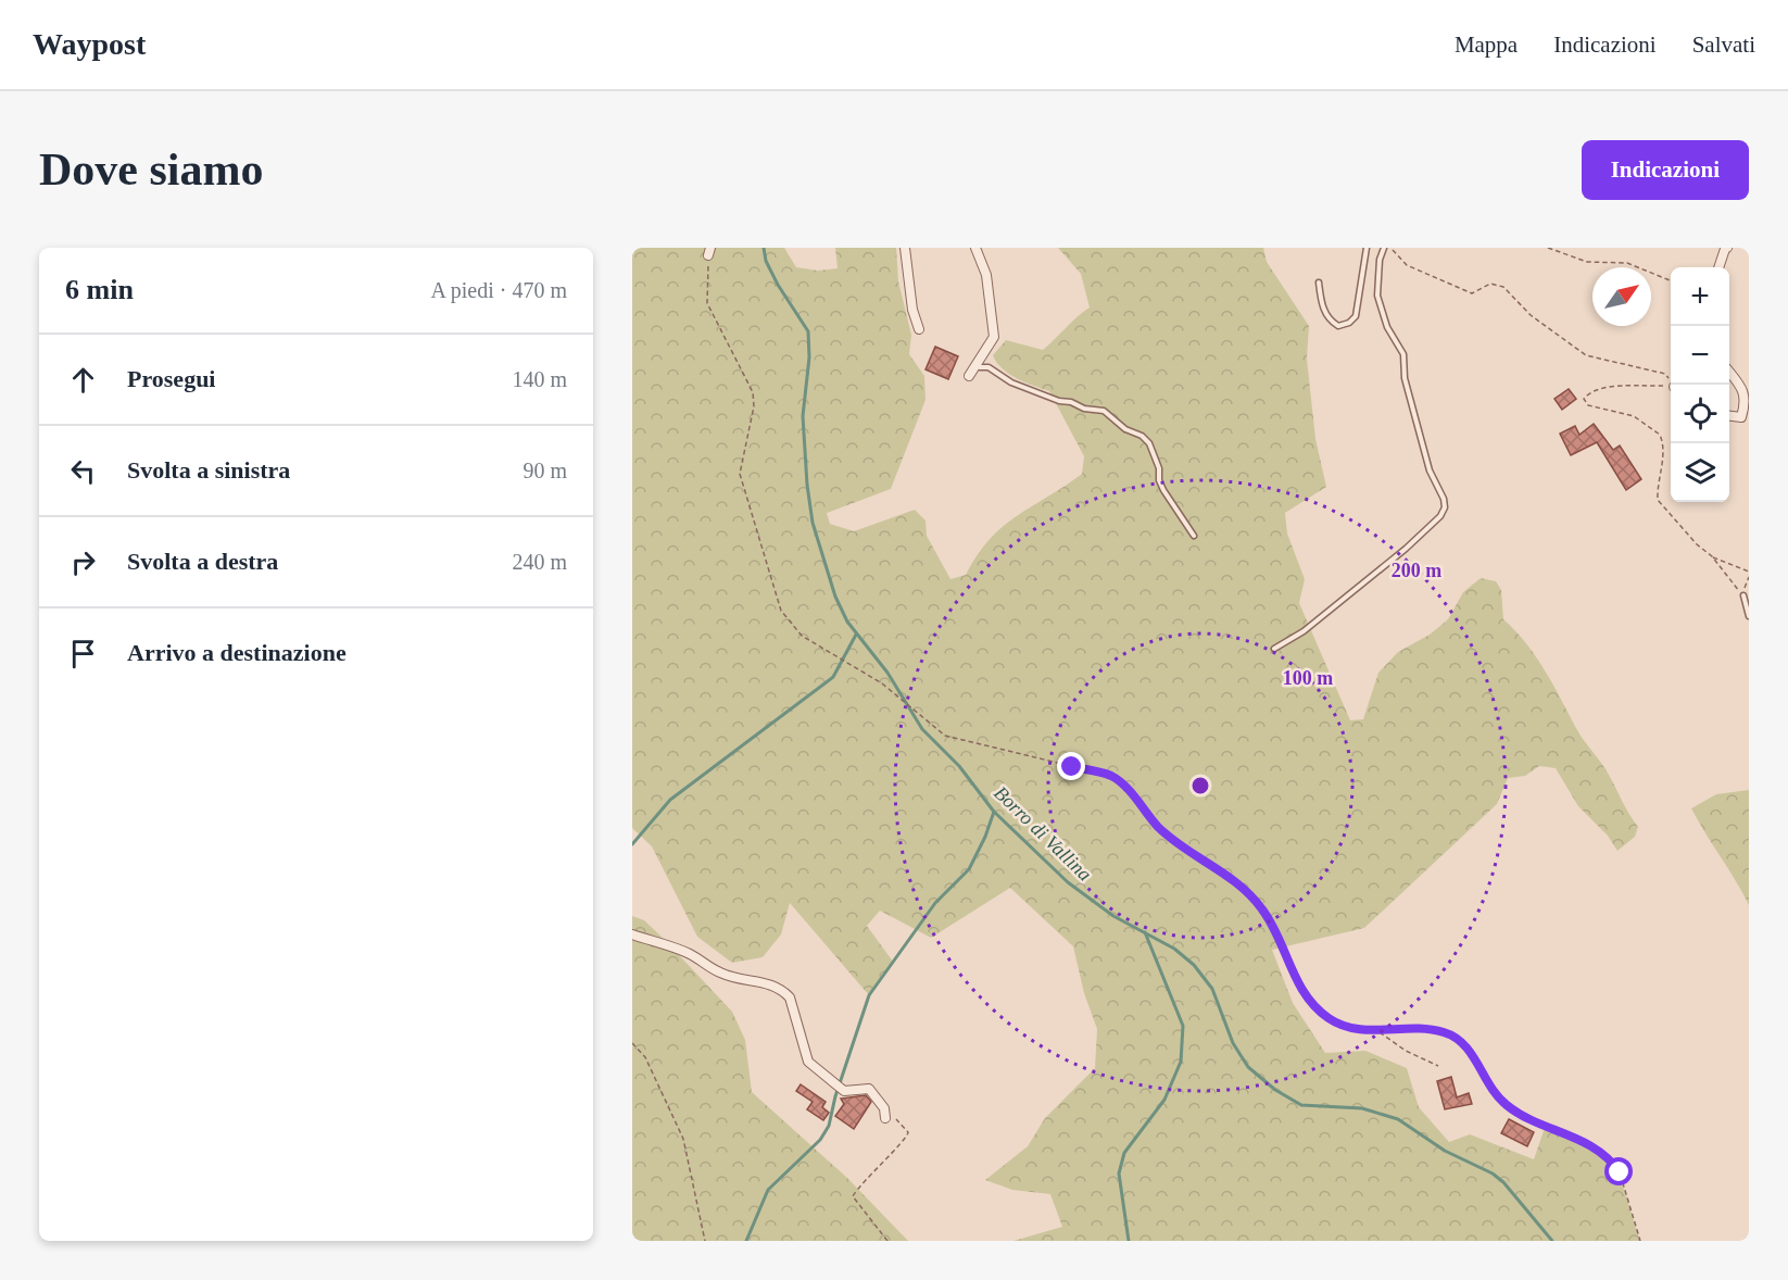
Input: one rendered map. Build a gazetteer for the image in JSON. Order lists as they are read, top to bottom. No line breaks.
{"water":["Borro di Vallina"],"north":"top right","page":{"header":"Waypost","nav":["Mappa","Indicazioni","Salvati"],"buttons":"Indicazioni","title":"Dove siamo","heading":["6 min","A piedi · 470 m"],"map_buttons":["+","−"],"list":[["Prosegui","140 m"],["Svolta a sinistra","90 m"],["Svolta a destra","240 m"],"Arrivo a destinazione"]},"rings":["200 m","100 m"]}
